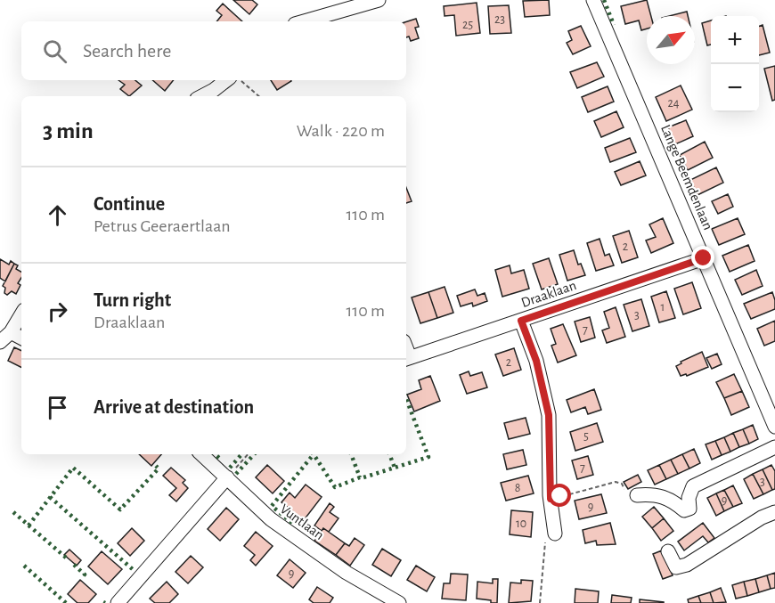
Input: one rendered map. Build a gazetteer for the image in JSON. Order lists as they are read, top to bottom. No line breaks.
{"streets":{"street":["Lange Beemdenlaan","Draaklaan","Vuntlaan"]},"crossings":[["Lange Beemdenlaan","Draaklaan"]],"house_numbers":["23","25","24","2","1","3","7","2","5","7","3","8","9","9","10","9"],"north":"top right","page":{"map_buttons":["+","−"],"search":"Search here","heading":["3 min","Walk · 220 m"],"list":[["Continue","Petrus Geeraertlaan","110 m"],["Turn right","Draaklaan","110 m"],"Arrive at destination"]}}
